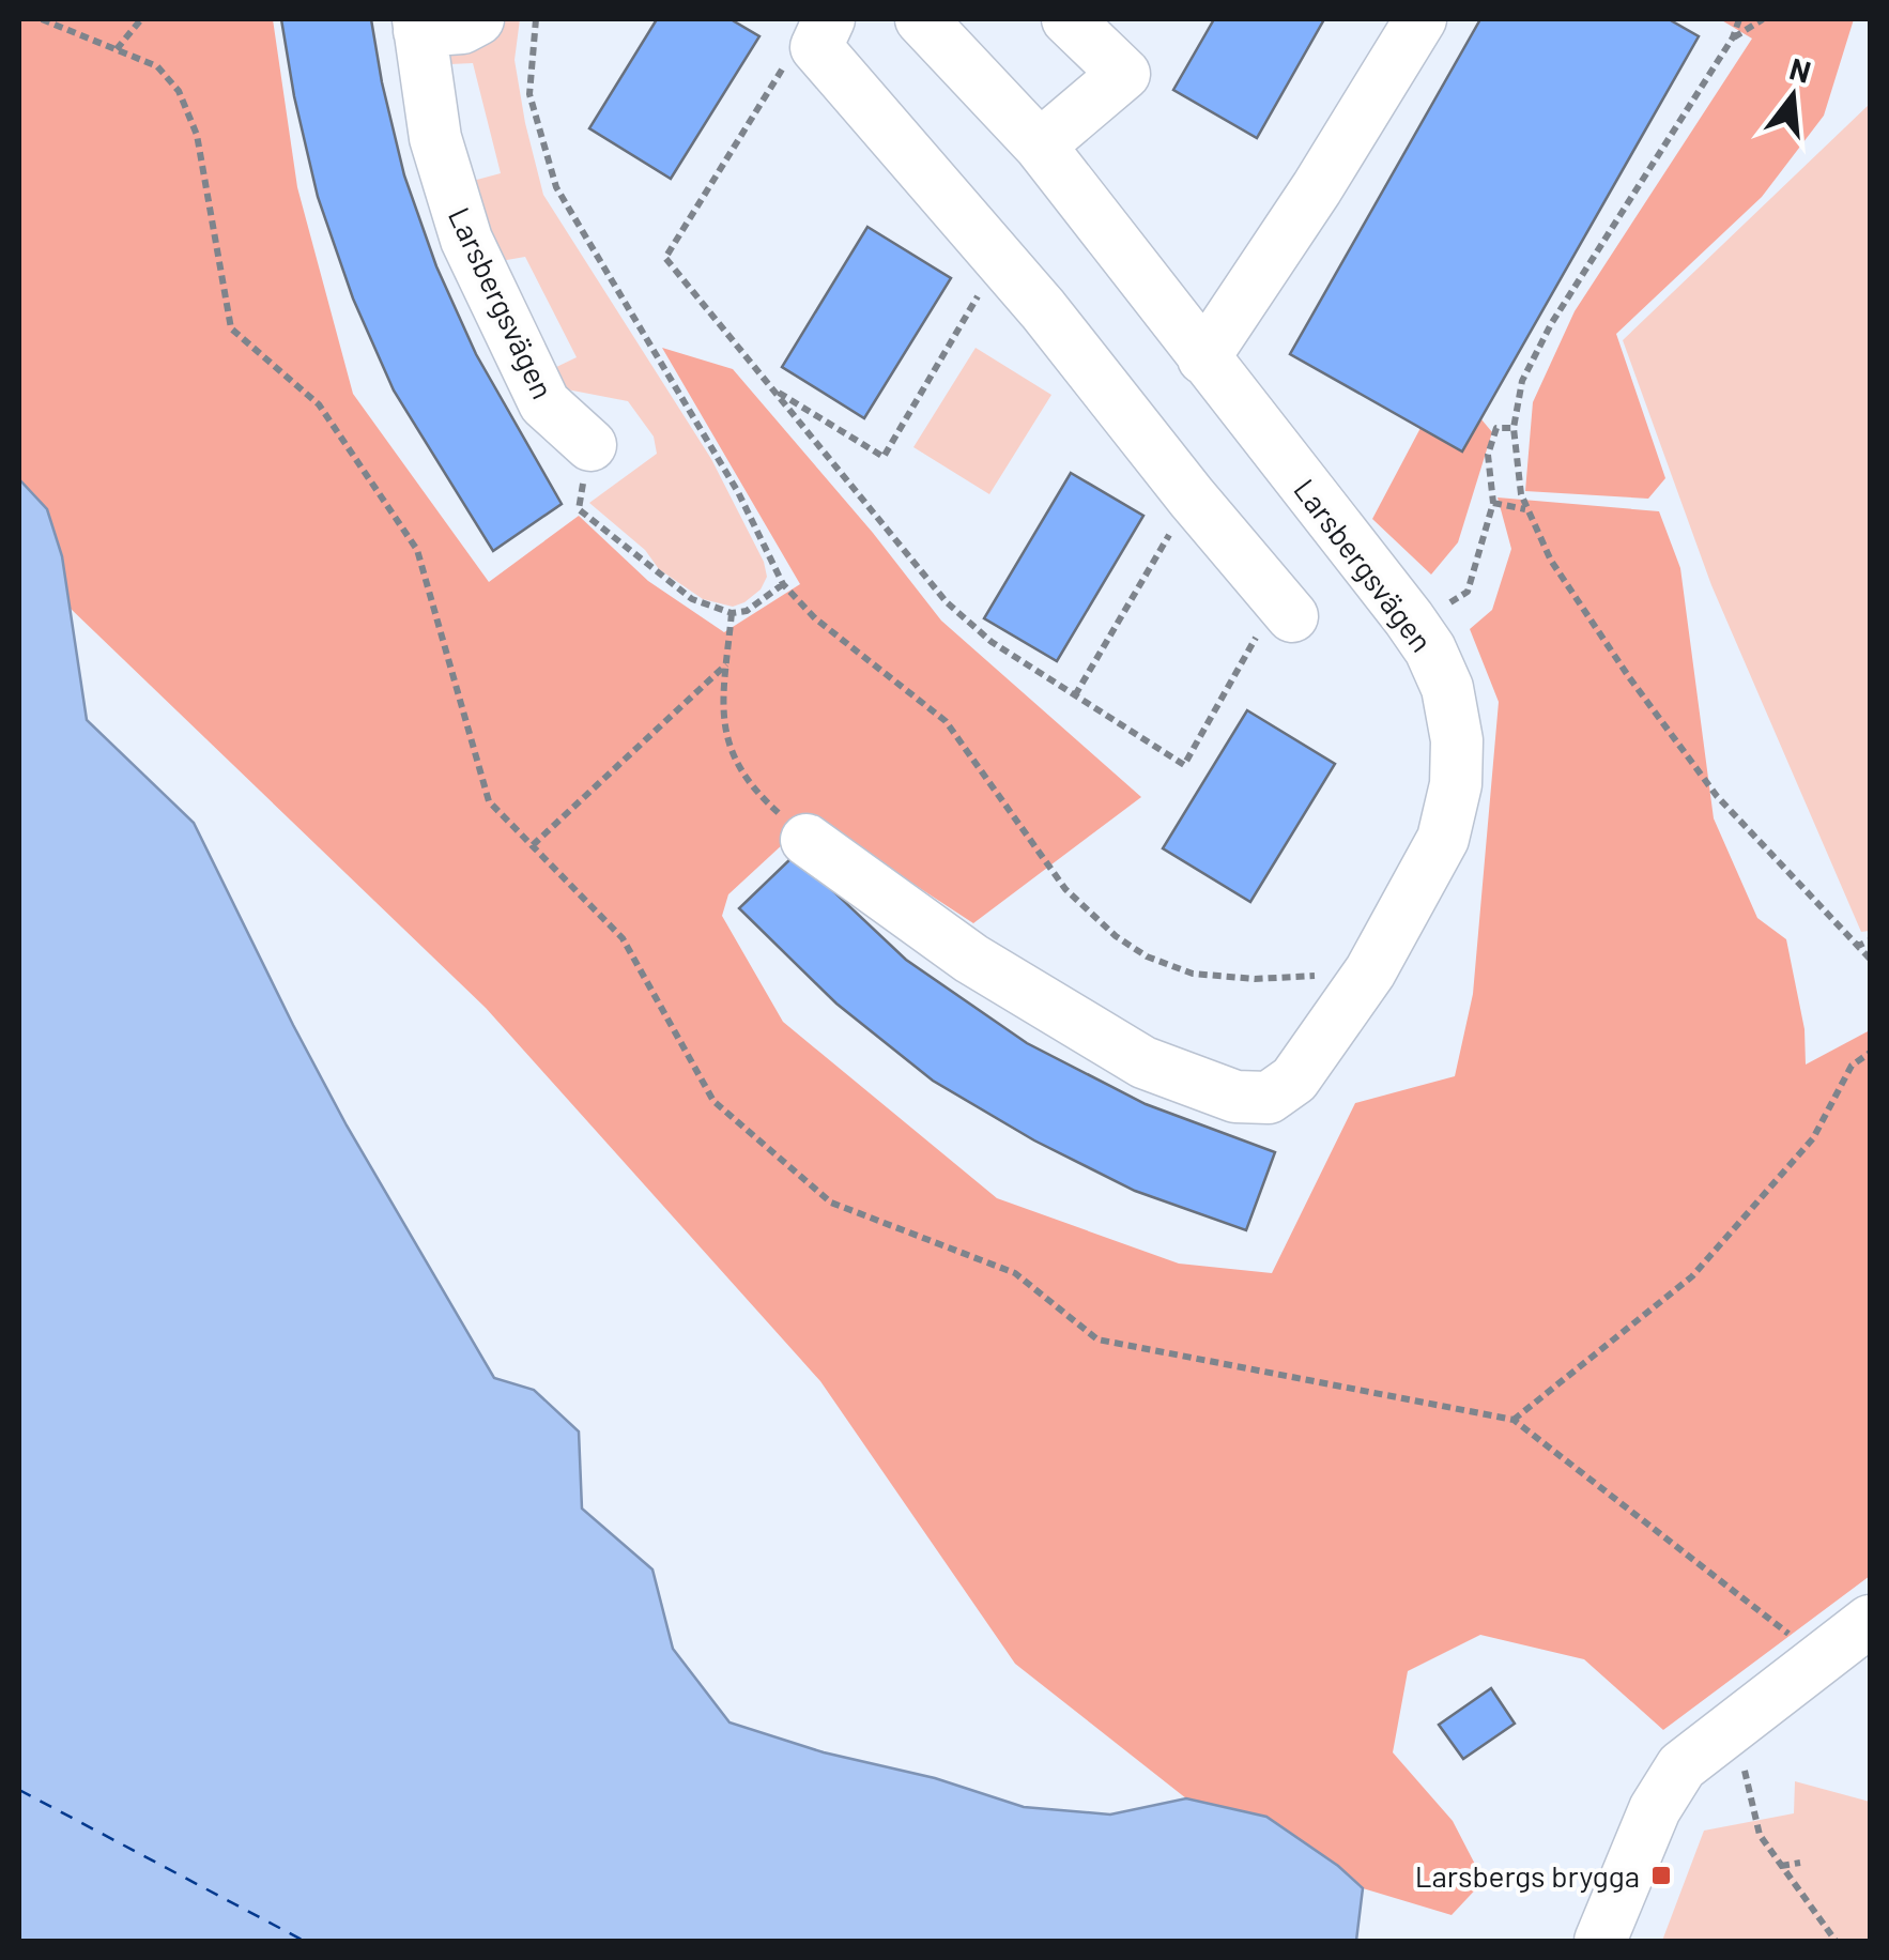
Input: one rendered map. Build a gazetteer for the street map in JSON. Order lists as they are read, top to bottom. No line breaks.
{"streets":{"street":["Larsbergsvägen"]},"places":{"transit":["Larsbergs brygga"]},"north":"top"}
